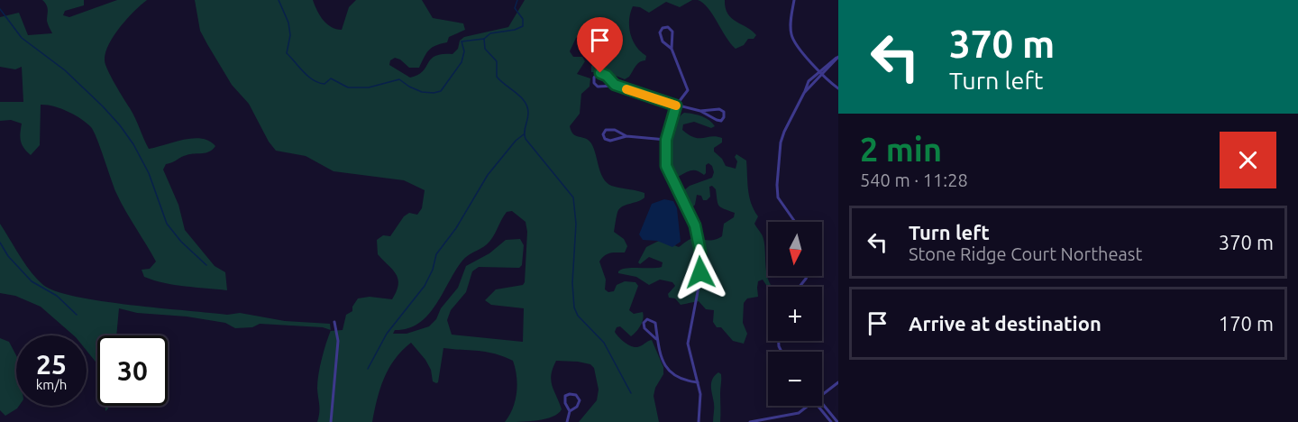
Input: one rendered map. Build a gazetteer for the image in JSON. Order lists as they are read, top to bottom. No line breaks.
{"north":"bottom","page":{"turn":["370 m","Turn left"],"heading":["2 min","540 m · 11:28"],"list":[{"name":"Turn left","note":"Stone Ridge Court Northeast","value":"370 m"},{"name":"Arrive at destination","value":"170 m"}],"map_buttons":["+","−"],"speed":"25 km/h","limit":"30"}}
